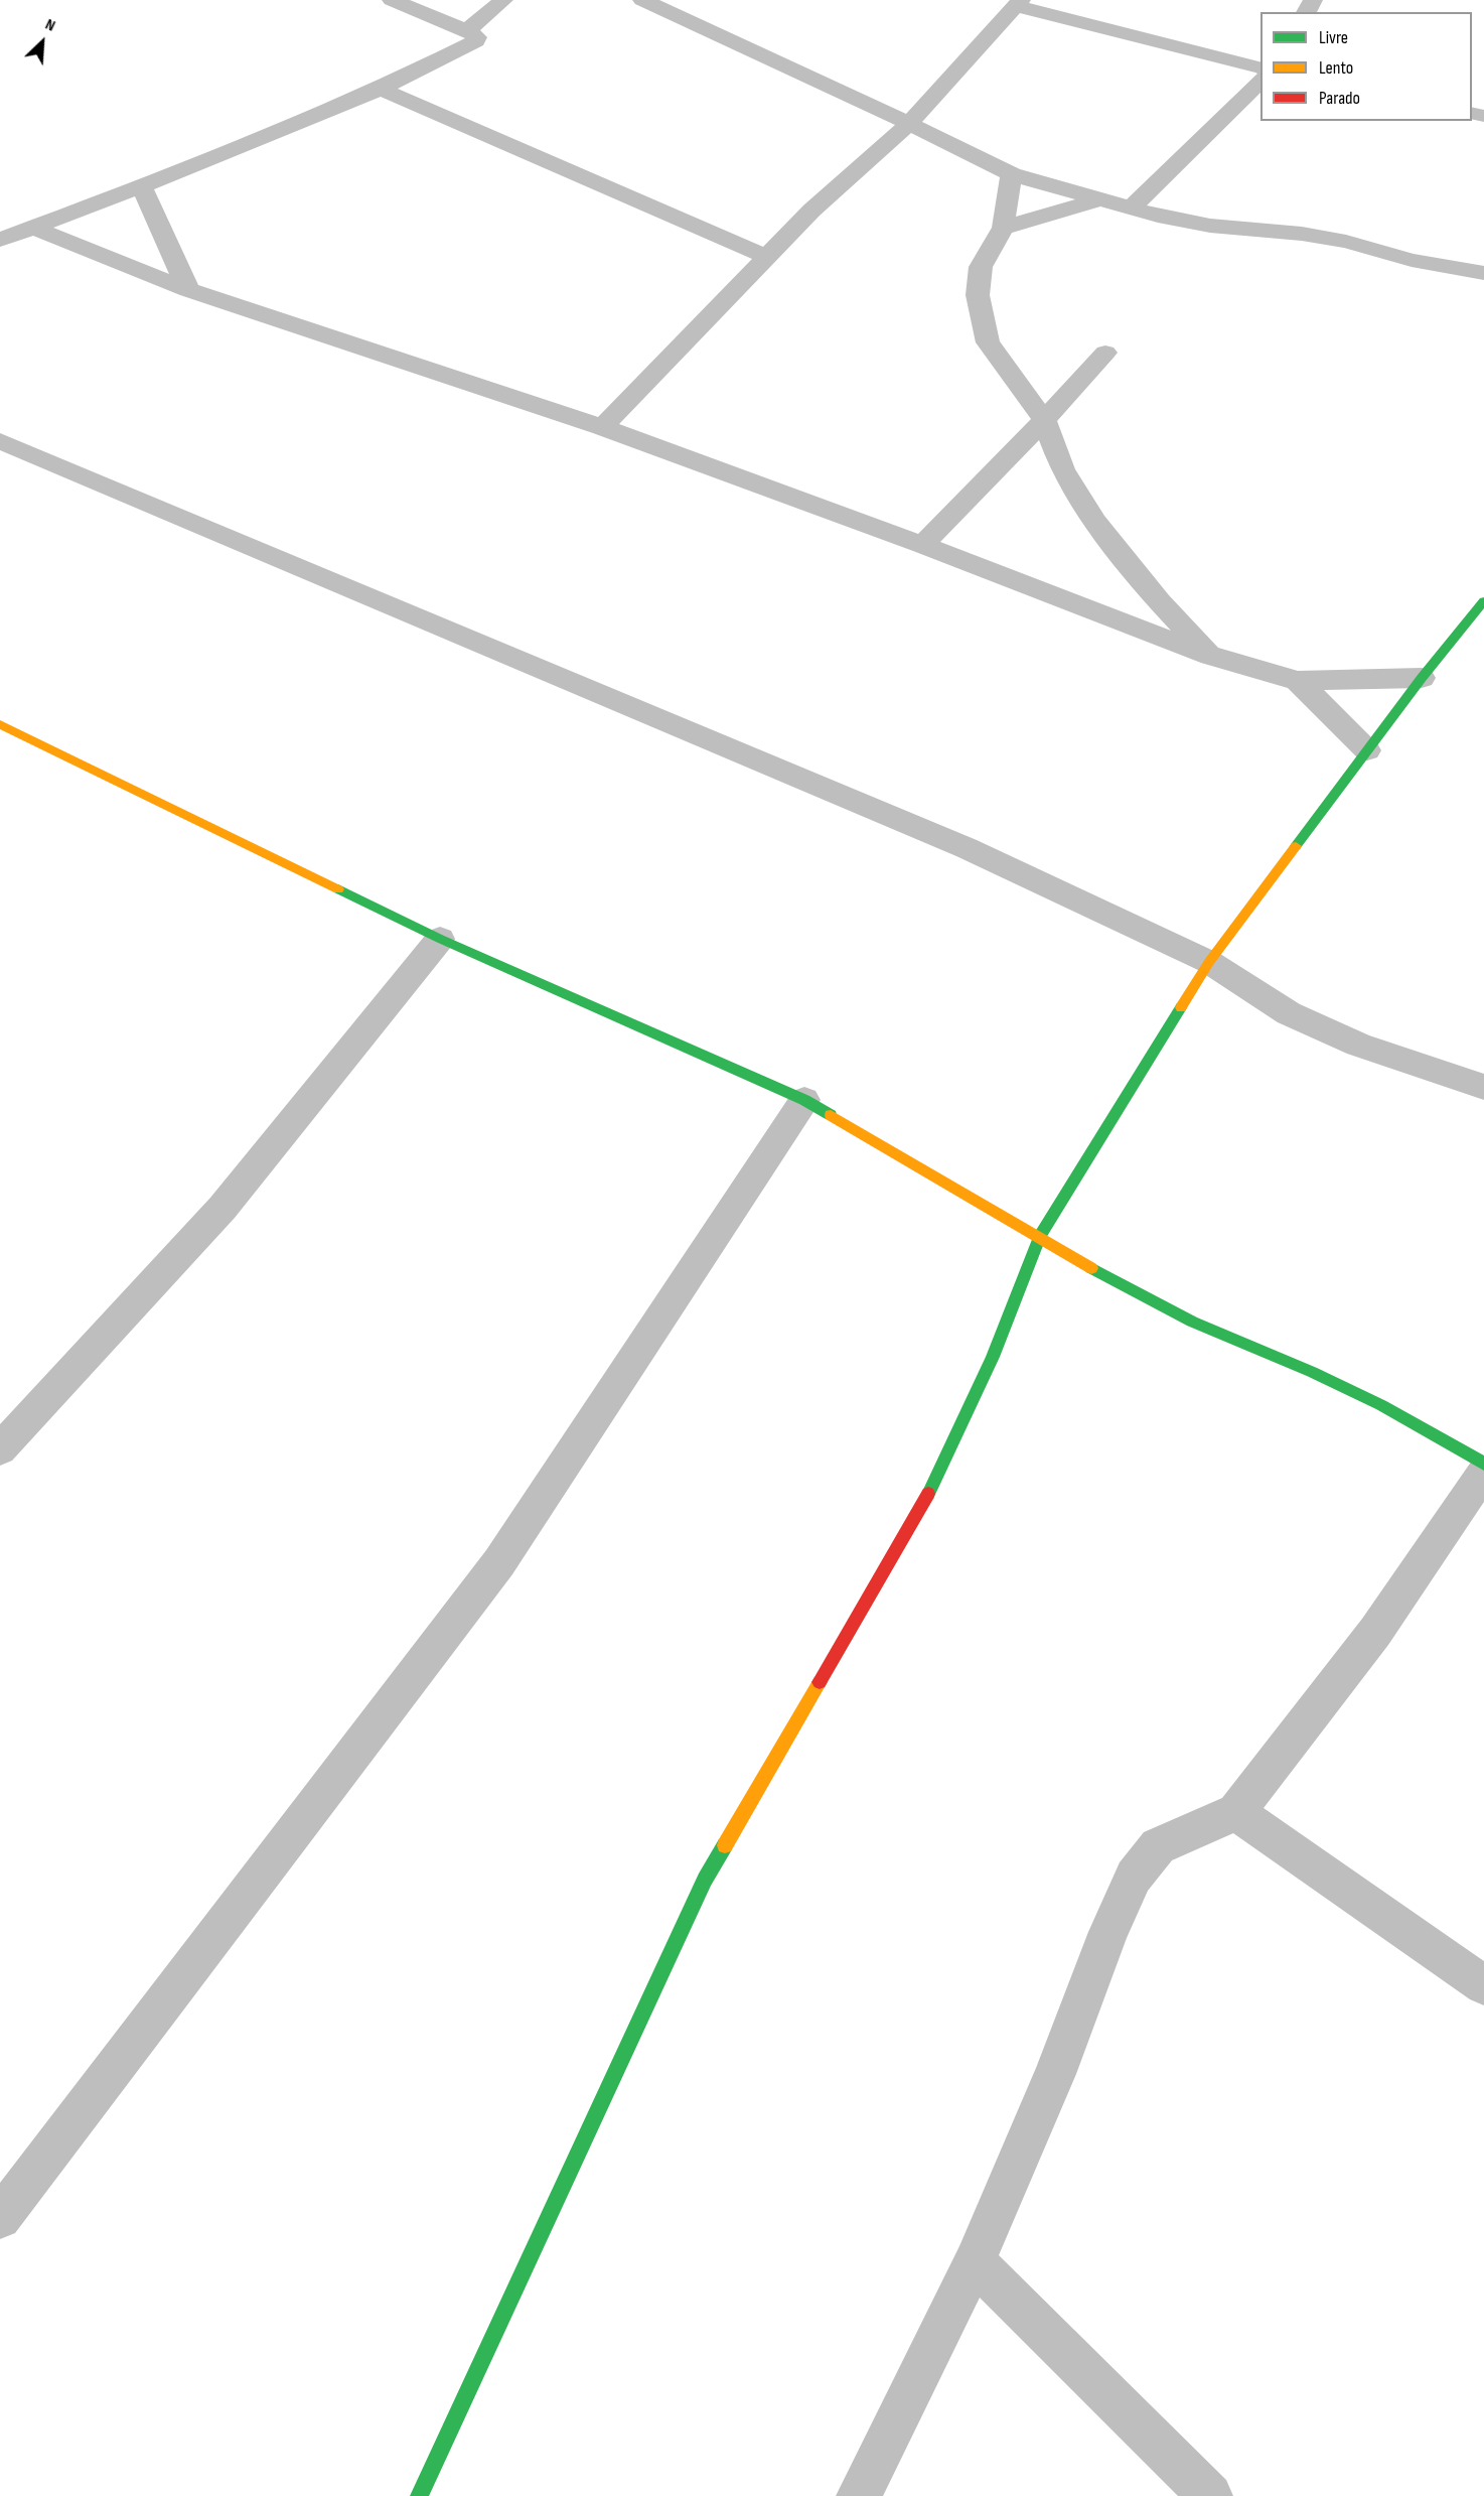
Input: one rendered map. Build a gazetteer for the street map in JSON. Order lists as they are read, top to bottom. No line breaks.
{"legend":["Livre","Lento","Parado"],"north":"top right"}
